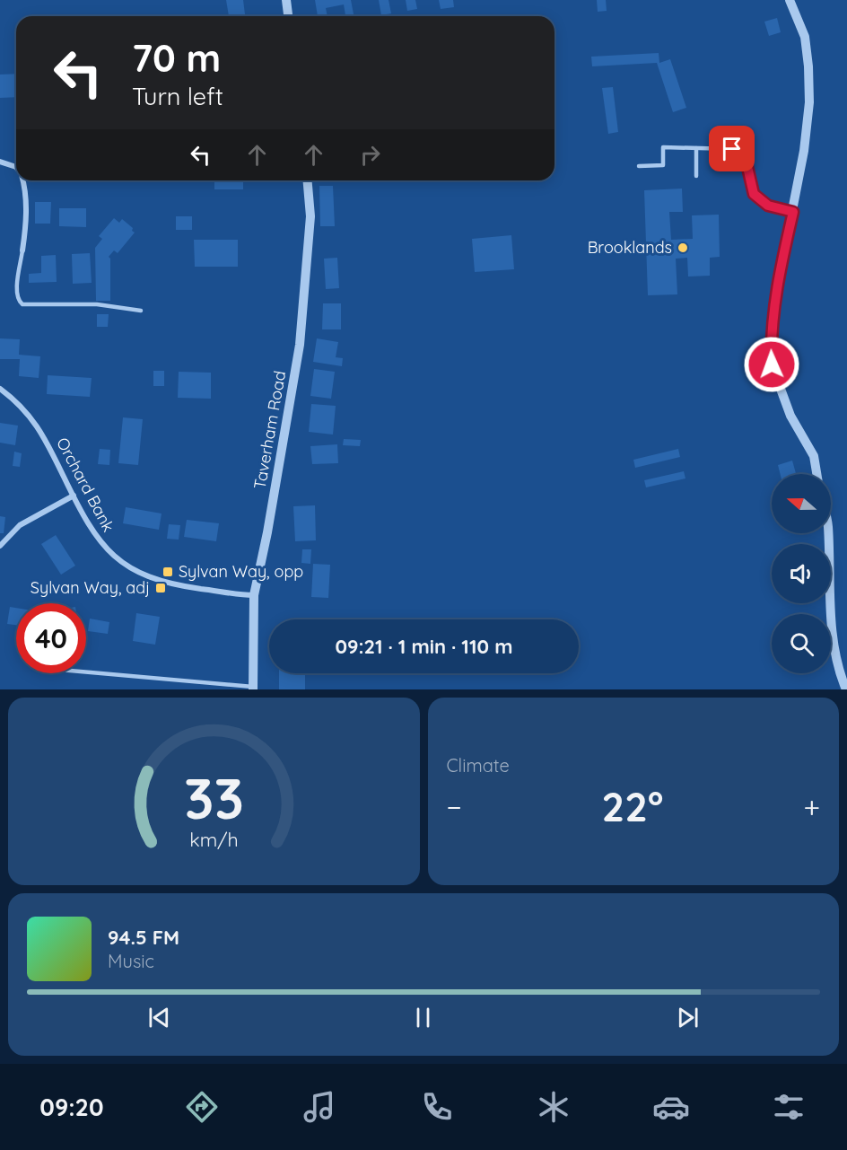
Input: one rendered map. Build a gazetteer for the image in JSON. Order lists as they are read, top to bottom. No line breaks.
{"streets":{"street":["Taverham Road","Orchard Bank"]},"crossings":[["Taverham Road","Orchard Bank"]],"places":{"other":["Brooklands"],"transit":["Sylvan Way, opp","Sylvan Way, adj"]},"north":"left","page":{"turn":["70 m","Turn left"],"limit":"40","trip":"09:21 · 1 min · 110 m","tile":"Climate","heat":["−","22°","+"],"song":["94.5 FM","Music"],"tabs":"09:20","gauge":["33","km/h"]}}
